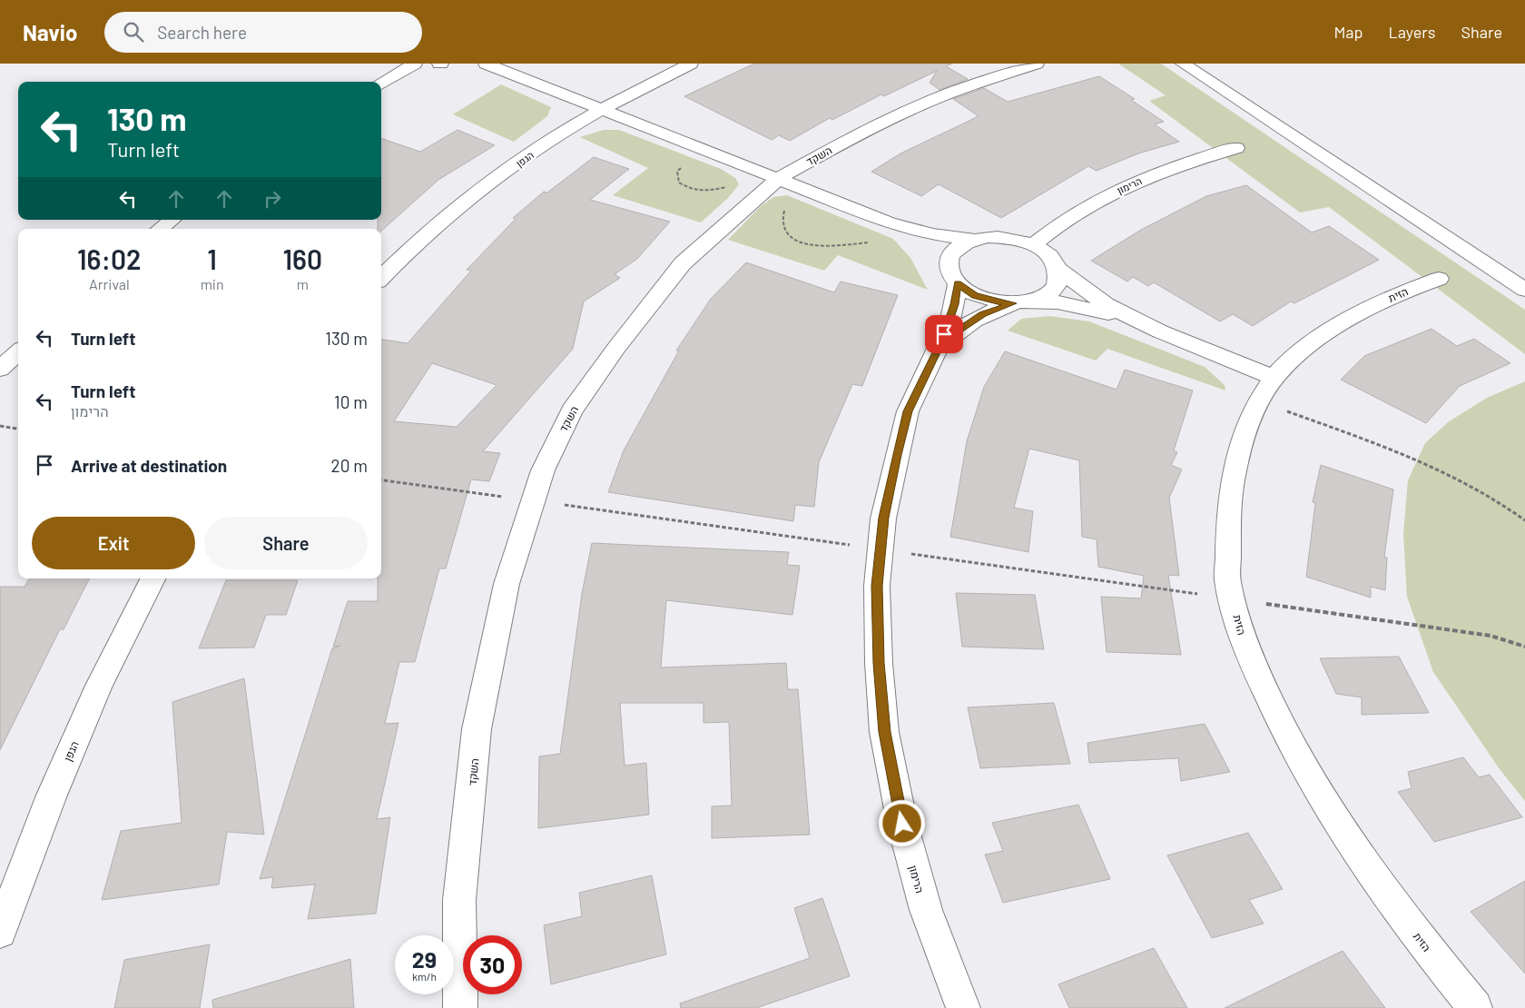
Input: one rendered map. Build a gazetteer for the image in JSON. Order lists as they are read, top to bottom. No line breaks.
{"streets":{"street":["השקד","הגפן","הרימון","הזית"]},"page":{"header":"Navio","search":"Search here","nav":["Map","Layers","Share"],"turn":["130 m","Turn left"],"eta":["16:02","Arrival","1","min","160","m"],"list":[{"name":"Turn left","value":"130 m"},{"name":"Turn left","note":"הרימון","value":"10 m"},{"name":"Arrive at destination","value":"20 m"}],"buttons":["Exit","Share"],"speed":"29 km/h","limit":"30"}}
